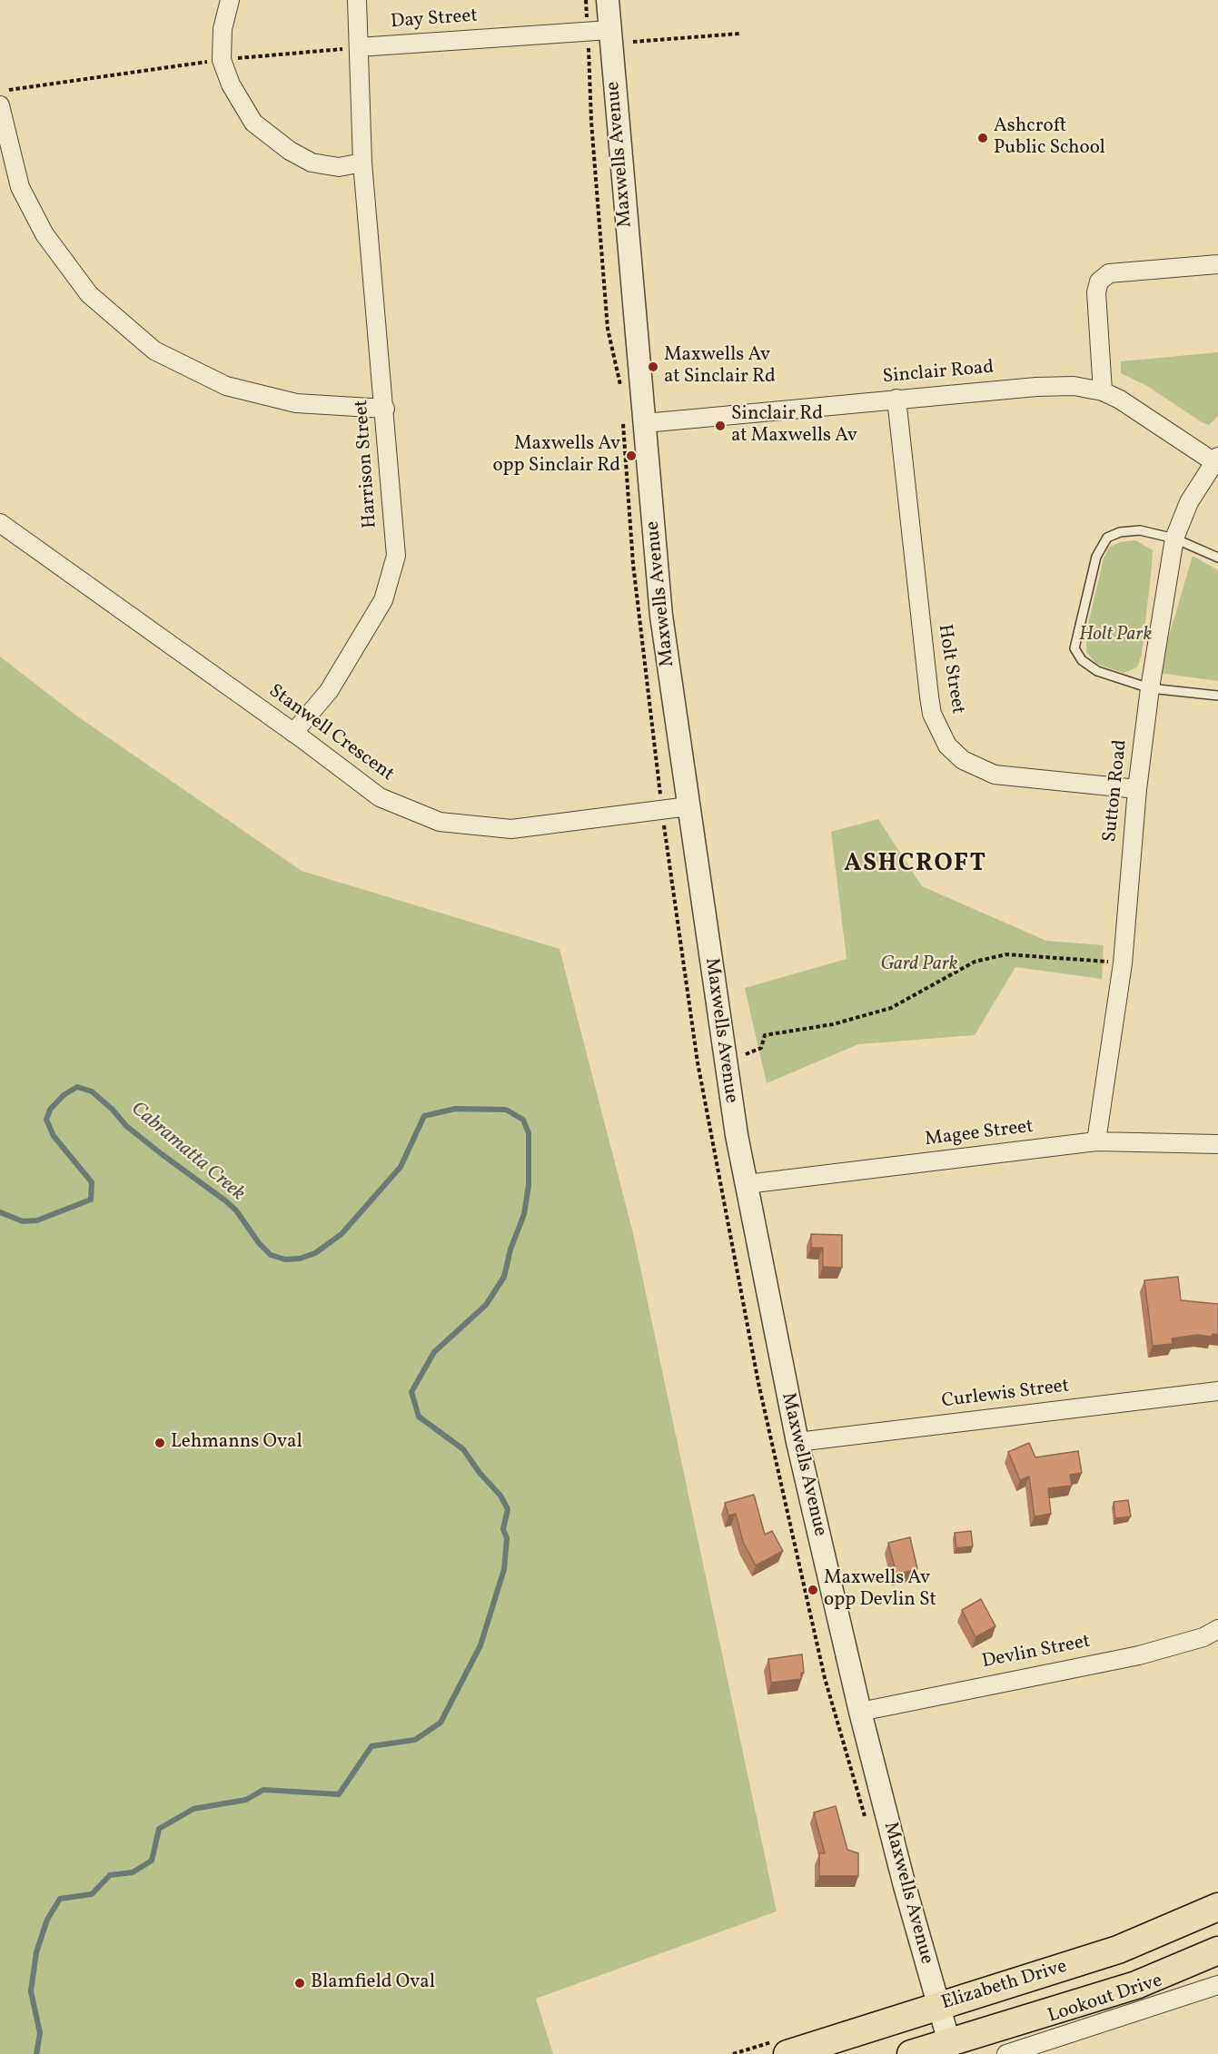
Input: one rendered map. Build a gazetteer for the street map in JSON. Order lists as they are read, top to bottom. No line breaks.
{"streets":{"main road":["Elizabeth Drive"],"street":["Day Street","Maxwells Avenue","Sinclair Road","Harrison Street","Holt Street","Stanwell Crescent","Sutton Road","Magee Street","Curlewis Street","Devlin Street","Lookout Drive"]},"crossings":[["Day Street","Maxwells Avenue"],["Day Street","Harrison Street"],["Maxwells Avenue","Sinclair Road"],["Maxwells Avenue","Stanwell Crescent"],["Maxwells Avenue","Magee Street"],["Maxwells Avenue","Curlewis Street"],["Maxwells Avenue","Devlin Street"],["Maxwells Avenue","Elizabeth Drive"],["Sinclair Road","Holt Street"],["Sinclair Road","Sutton Road"],["Harrison Street","Stanwell Crescent"],["Holt Street","Sutton Road"],["Sutton Road","Magee Street"]],"districts":["ASHCROFT"],"water":["Cabramatta Creek"],"parks":["Holt Park","Gard Park"],"places":["Ashcroft Public School","Maxwells Av at Sinclair Rd","Sinclair Rd at Maxwells Av","Maxwells Av opp Sinclair Rd","Lehmanns Oval","Maxwells Av opp Devlin St","Blamfield Oval"]}
